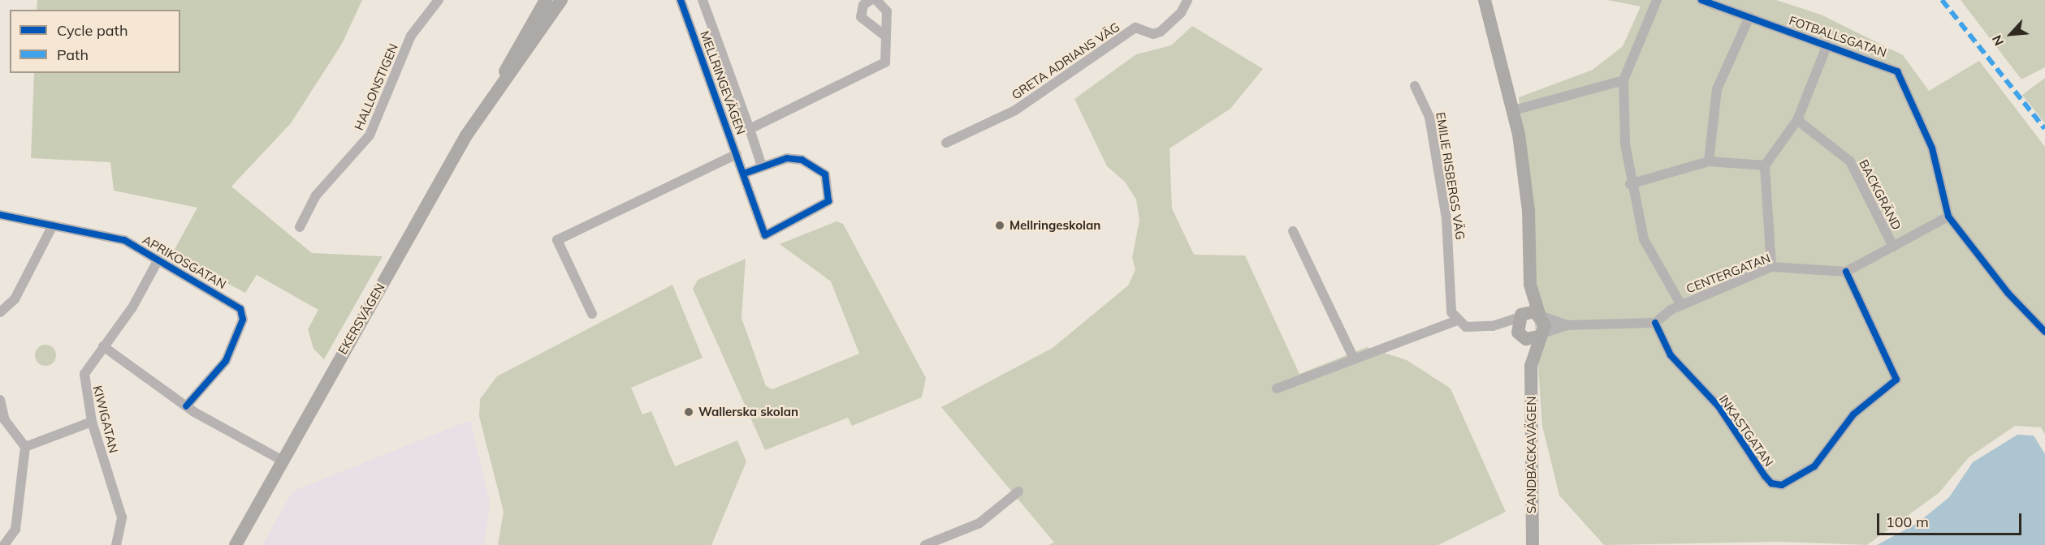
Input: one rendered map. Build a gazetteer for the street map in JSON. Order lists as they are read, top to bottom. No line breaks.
{"streets":{"main road":["EKERSVÄGEN","SANDBACKAVÄGEN"],"street":["FOTBALLSGATAN","GRETA ADRIANS VÄG","MELLRINGEVÄGEN","HALLONSTIGEN","EMILIE RISBERGS VÄG","BACKGRÄND","APRIKOSGATAN","CENTERGATAN","KIWIGATAN","INKASTGATAN"]},"crossings":[["APRIKOSGATAN","KIWIGATAN"],["CENTERGATAN","INKASTGATAN"]],"places":["Mellringeskolan","Wallerska skolan"],"legend":["Cycle path","Path"],"scale_bar":"100 m","north":"bottom left"}
